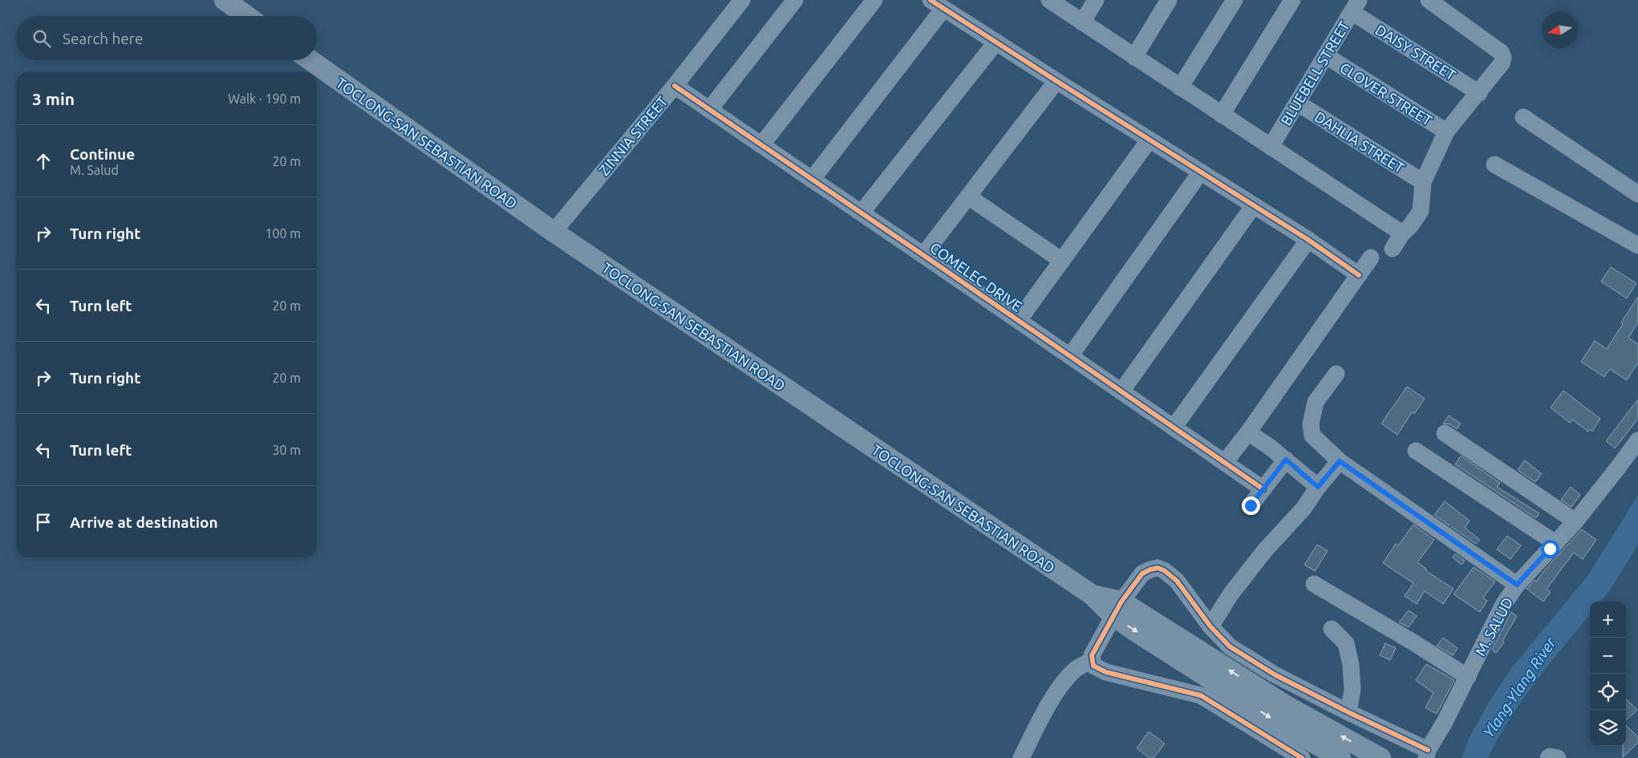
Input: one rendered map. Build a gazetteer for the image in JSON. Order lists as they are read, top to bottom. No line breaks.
{"streets":{"main road":["TOCLONG-SAN SEBASTIAN ROAD"],"street":["DAISY STREET","BLUEBELL STREET","CLOVER STREET","ZINNIA STREET","DAHLIA STREET","COMELEC DRIVE","M. SALUD"]},"crossings":[["DAISY STREET","BLUEBELL STREET"],["BLUEBELL STREET","CLOVER STREET"],["BLUEBELL STREET","DAHLIA STREET"],["ZINNIA STREET","TOCLONG-SAN SEBASTIAN ROAD"],["ZINNIA STREET","COMELEC DRIVE"]],"water":["Ylang-Ylang River"],"north":"left","page":{"search":"Search here","heading":["3 min","Walk · 190 m"],"list":[["Continue","M. Salud","20 m"],["Turn right","100 m"],["Turn left","20 m"],["Turn right","20 m"],["Turn left","30 m"],"Arrive at destination"],"map_buttons":["+","−"]}}
